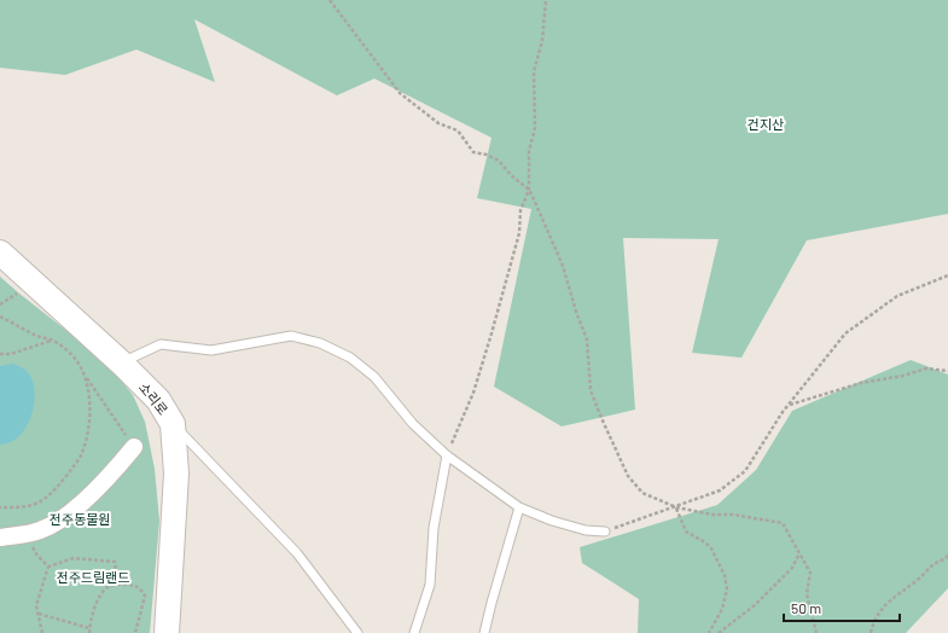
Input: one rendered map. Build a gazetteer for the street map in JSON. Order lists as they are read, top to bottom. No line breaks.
{"streets":{"street":["소리로"]},"parks":["건지산","전주동물원","전주드림랜드"],"scale_bar":"50 m"}
